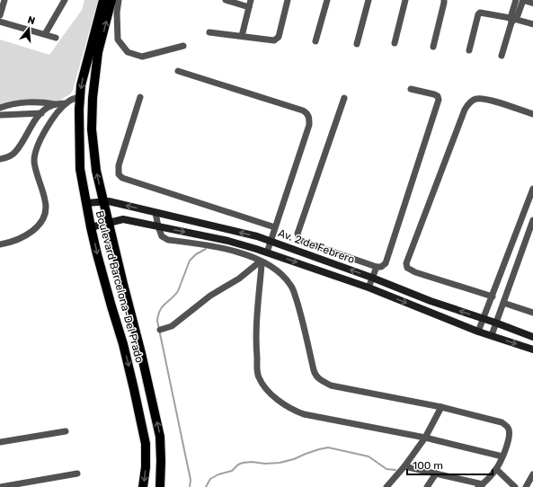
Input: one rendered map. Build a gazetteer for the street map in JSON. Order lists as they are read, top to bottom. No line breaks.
{"streets":{"main road":["Av. 2 de Febrero","Boulevard Barcelona-Del Prado"]},"crossings":[["Av. 2 de Febrero","Boulevard Barcelona-Del Prado"]],"scale_bar":"100 m","north":"top"}
